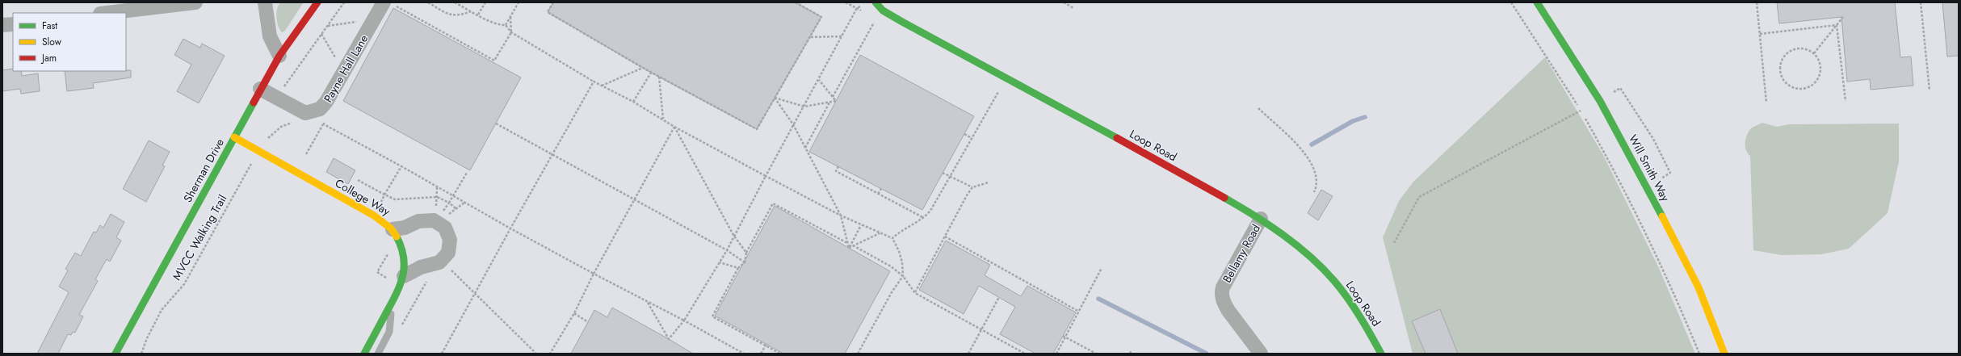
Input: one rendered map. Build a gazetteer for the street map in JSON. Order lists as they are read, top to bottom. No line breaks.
{"streets":{"street":["Payne Hall Lane","Loop Road","Will Smith Way","Sherman Drive","College Way","Bellamy Road"],"path":["MVCC Walking Trail"]},"crossings":[["Payne Hall Lane","Sherman Drive"],["Loop Road","Bellamy Road"],["Sherman Drive","College Way"]],"legend":["Fast","Slow","Jam"]}
